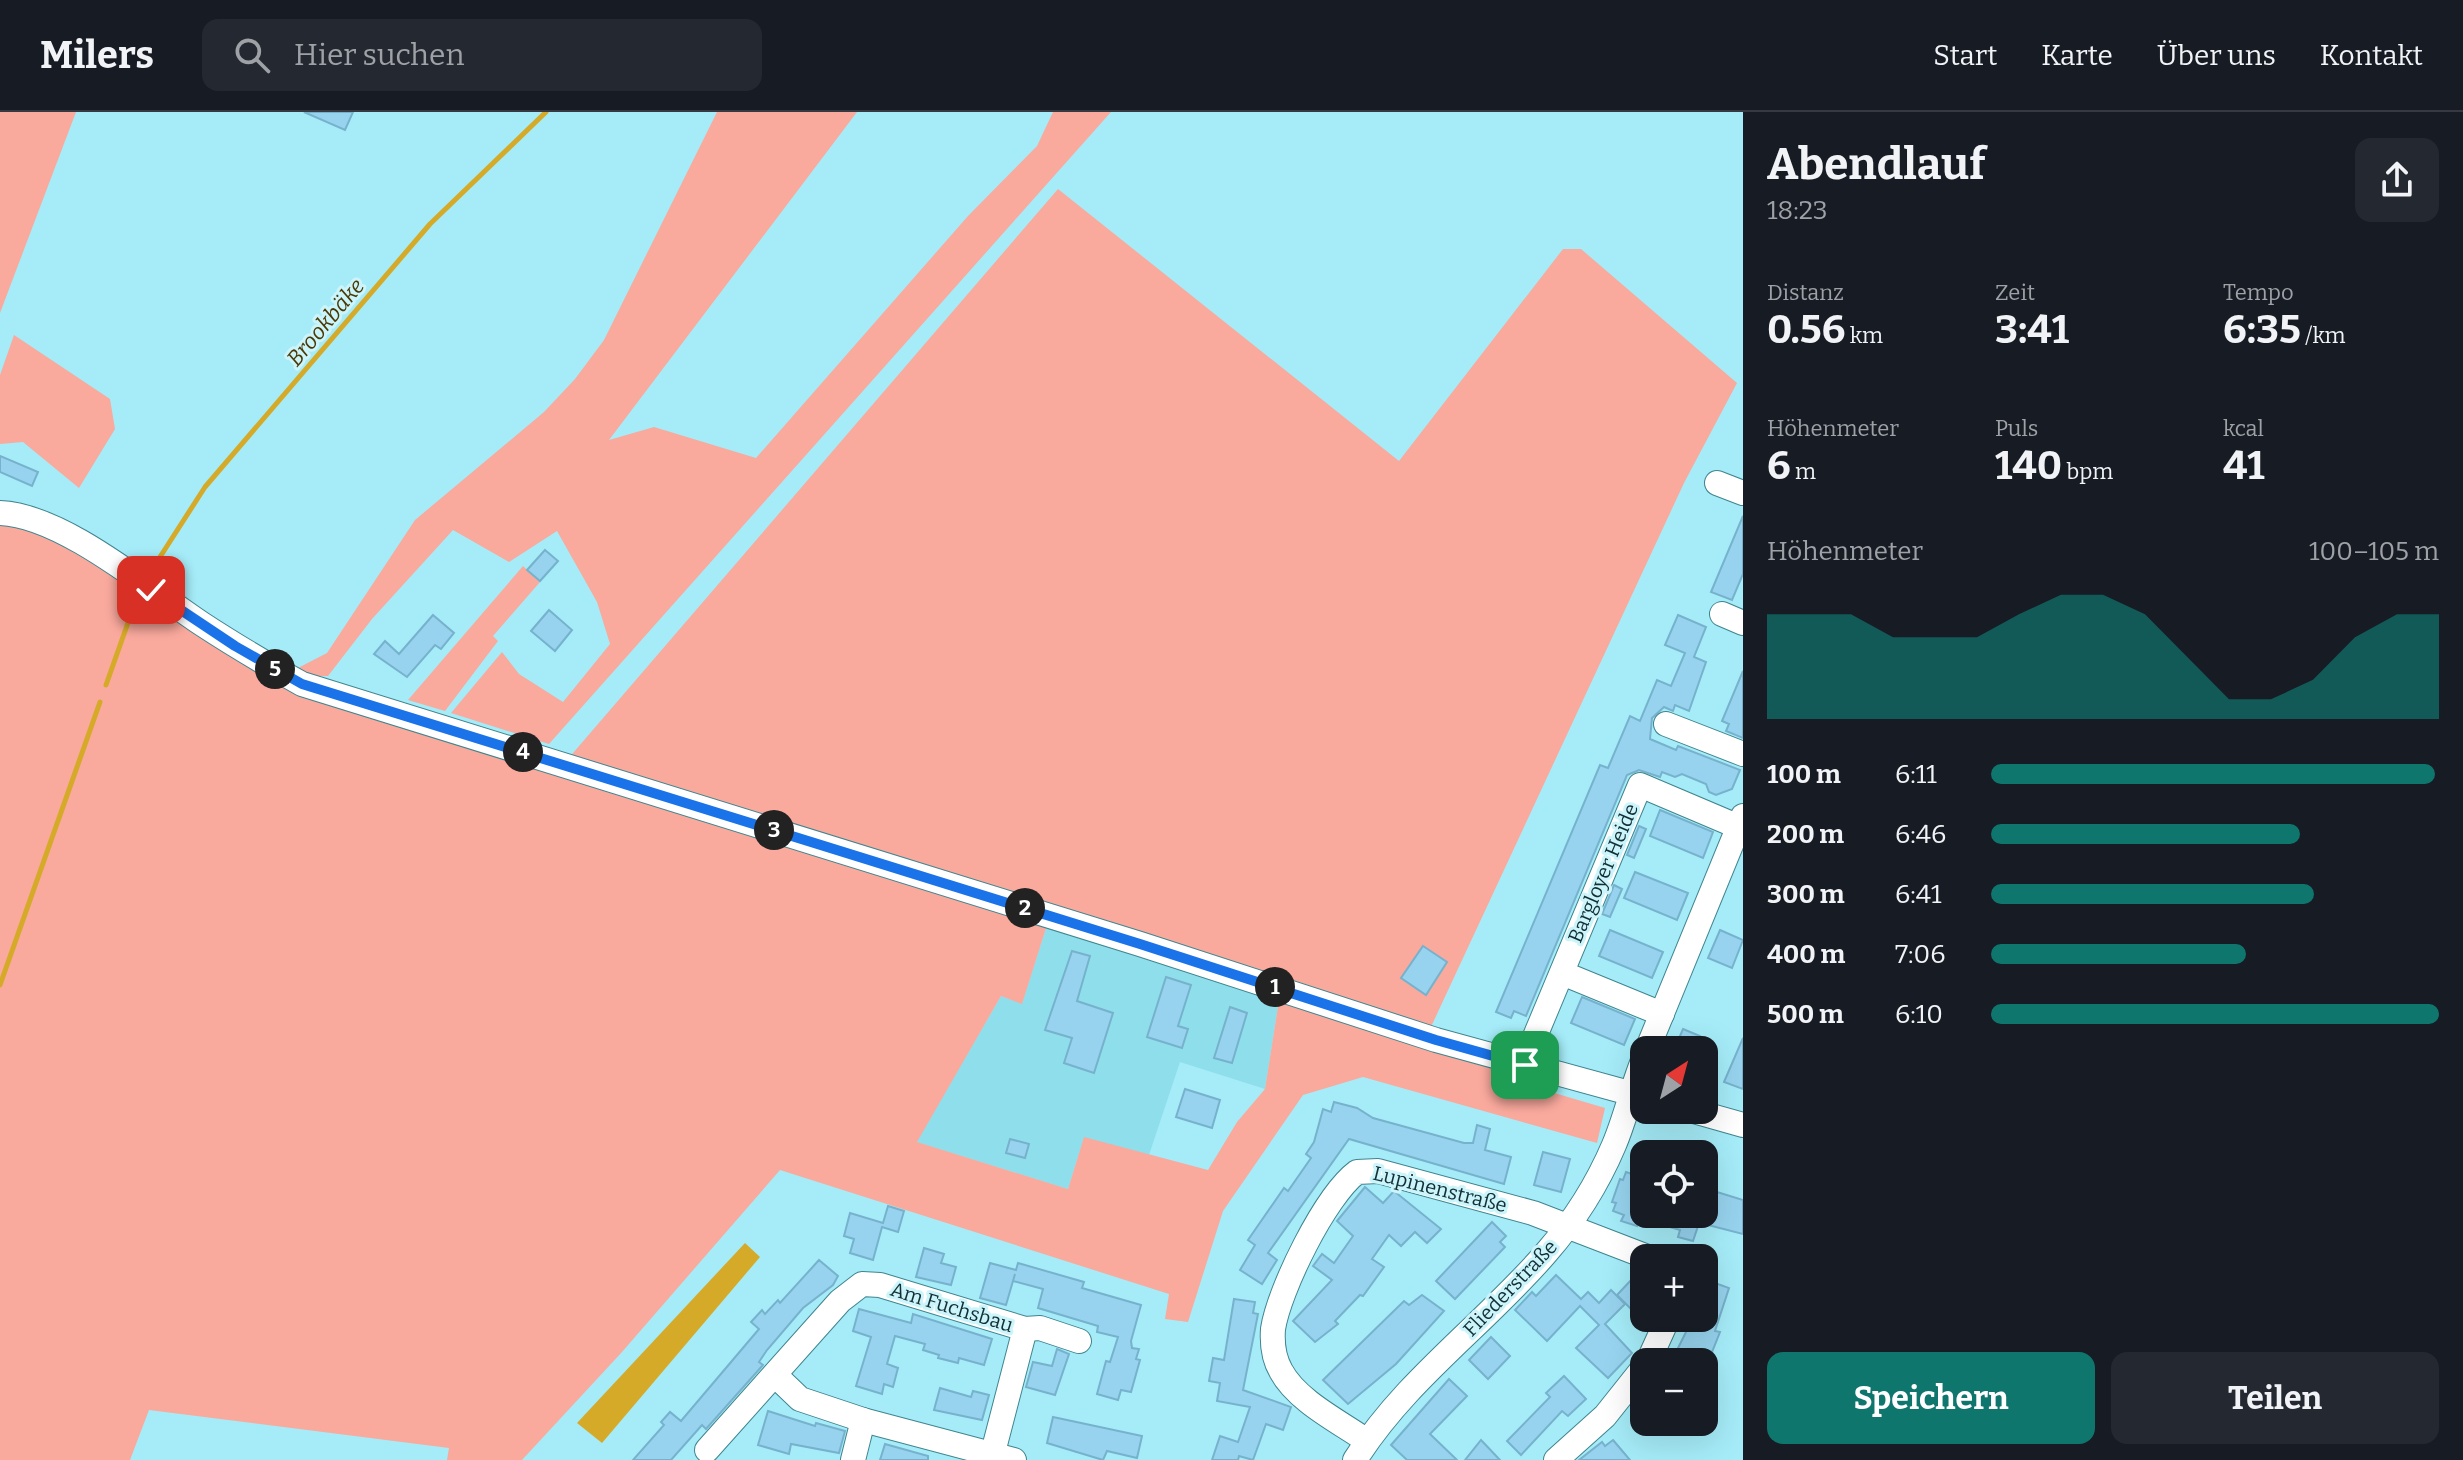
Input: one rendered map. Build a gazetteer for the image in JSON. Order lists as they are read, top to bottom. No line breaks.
{"streets":{"street":["Bargloyer Heide","Lupinenstraße","Fliederstraße","Am Fuchsbau"]},"crossings":[["Lupinenstraße","Fliederstraße"]],"water":["Brookbäke"],"north":"top right","page":{"header":"Milers","search":"Hier suchen","nav":["Start","Karte","Über uns","Kontakt"],"heading":["Abendlauf","18:23"],"stats":[["Distanz","0.56 km"],["Zeit","3:41"],["Tempo","6:35 /km"],["Höhenmeter","6 m"],["Puls","140 bpm"],["kcal","41"]],"chart":["Höhenmeter","100–105 m"],"pins":["5","4","3","2","1"],"list":[{"name":"100 m","note":"6:11"},{"name":"200 m","note":"6:46"},{"name":"300 m","note":"6:41"},{"name":"400 m","note":"7:06"},{"name":"500 m","note":"6:10"}],"map_buttons":["+","−"],"buttons":["Speichern","Teilen"]}}
